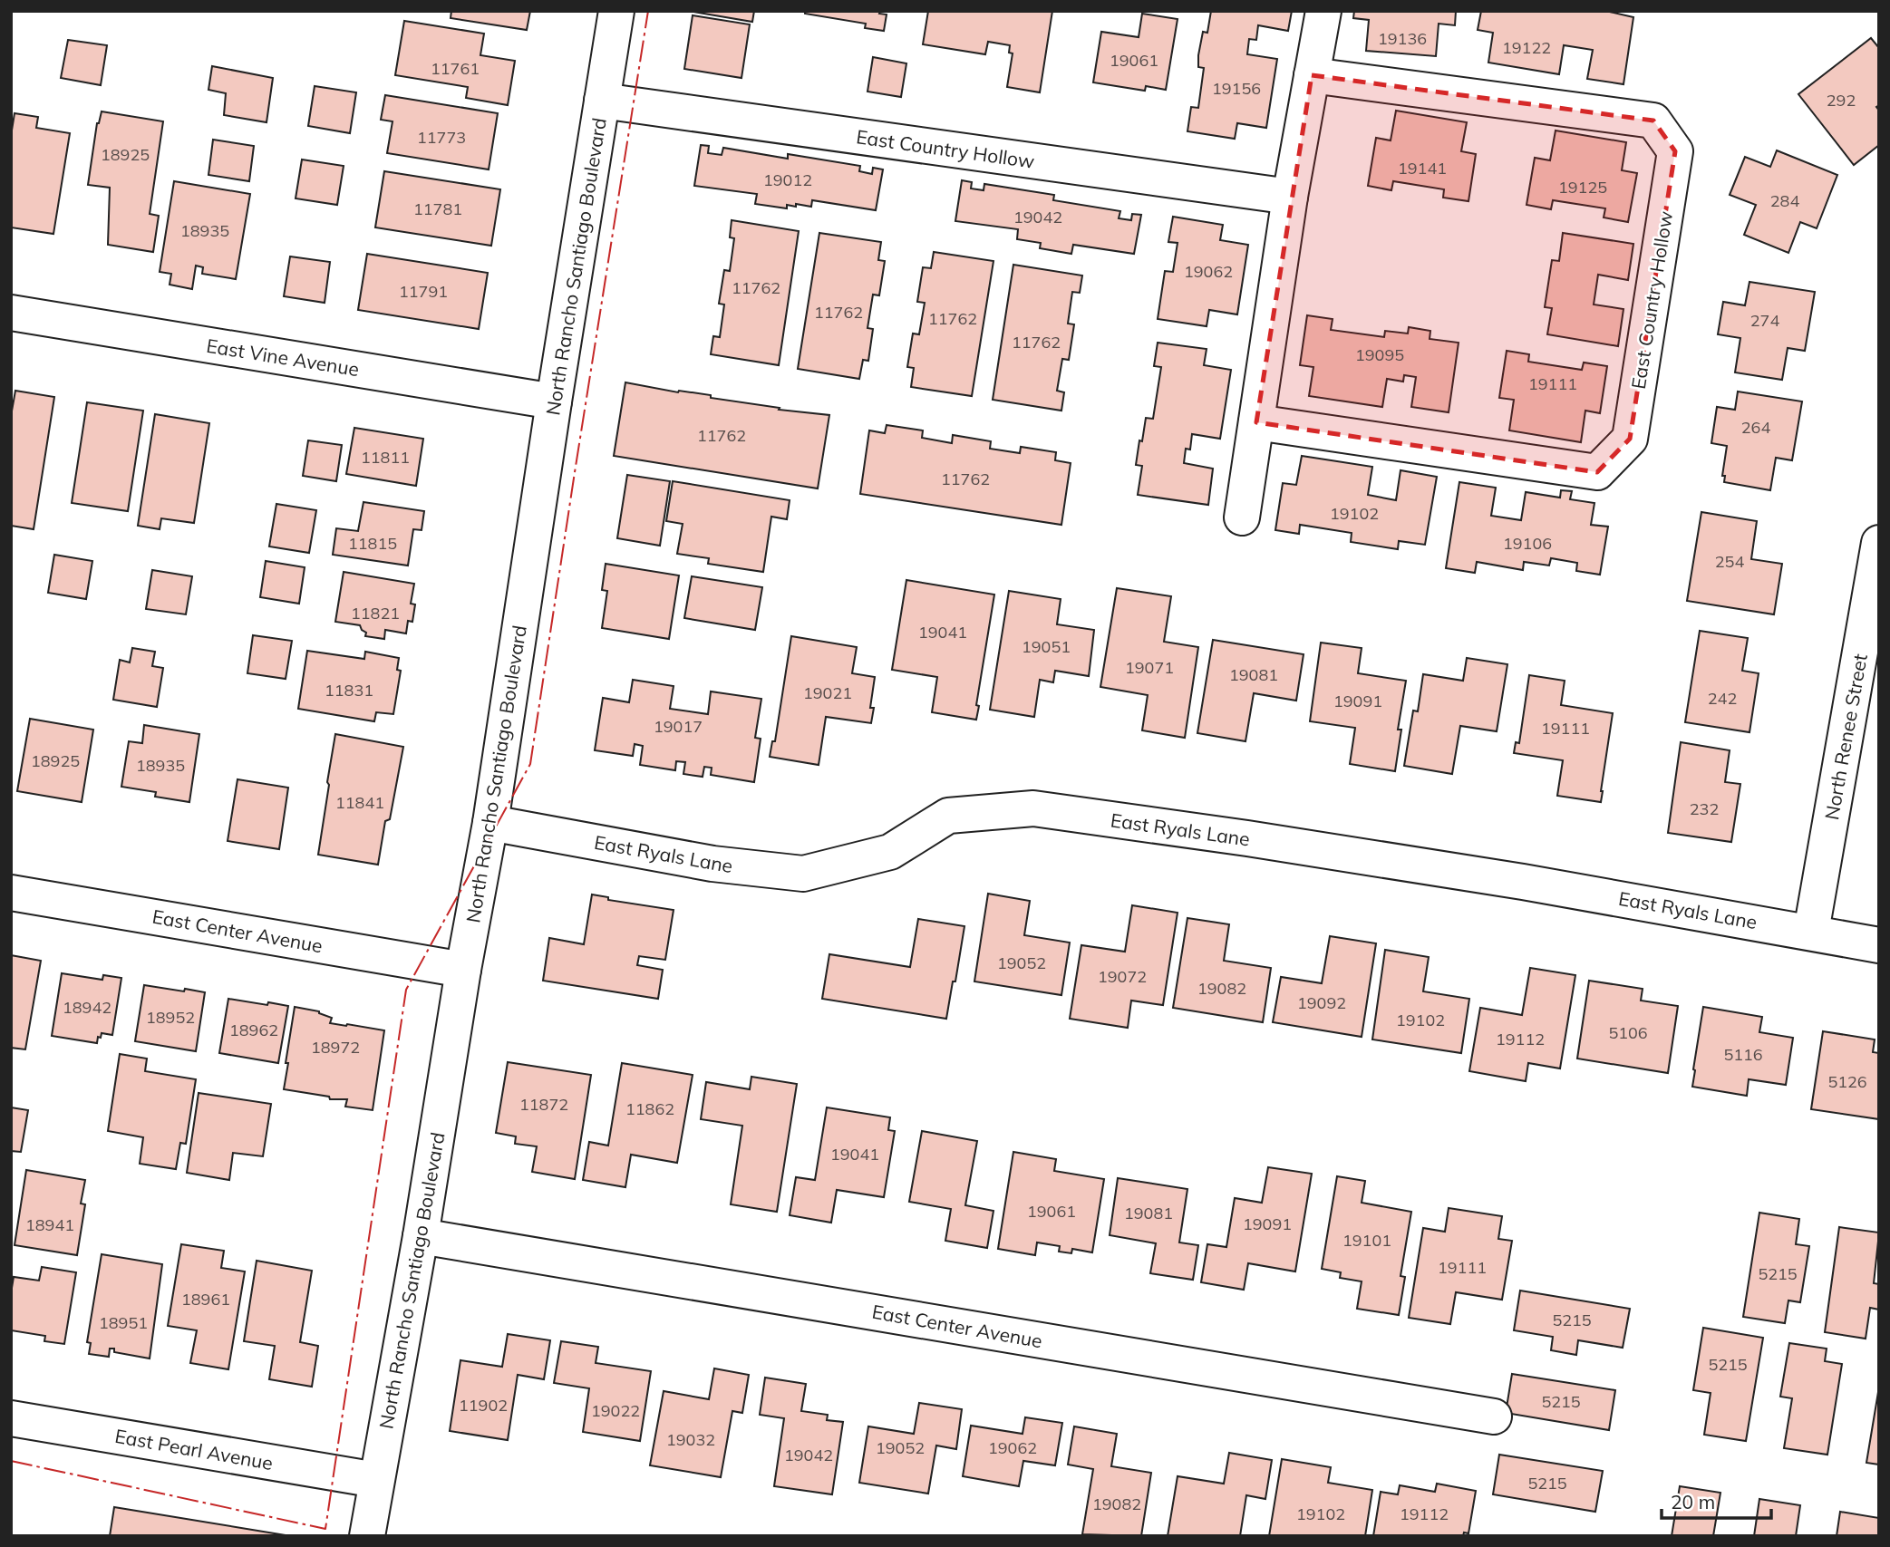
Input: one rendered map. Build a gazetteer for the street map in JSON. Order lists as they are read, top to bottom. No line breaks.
{"streets":{"street":["East Country Hollow","North Rancho Santiago Boulevard","East Vine Avenue","North Renee Street","East Ryals Lane","East Center Avenue","East Pearl Avenue"]},"crossings":[["East Country Hollow","North Rancho Santiago Boulevard"],["North Rancho Santiago Boulevard","East Vine Avenue"],["North Rancho Santiago Boulevard","East Ryals Lane"],["North Rancho Santiago Boulevard","East Center Avenue"],["North Rancho Santiago Boulevard","East Pearl Avenue"],["North Renee Street","East Ryals Lane"]],"house_numbers":["19136","19122","19061","11761","19156","292","11773","18925","19141","19012","19125","284","11781","19042","18935","19062","11762","11791","11762","11762","274","11762","19095","19111","264","11762","11811","11762","19102","11815","19106","254","11821","19041","19051","19071","19081","11831","19021","242","19091","19017","19111","18925","18935","11841","232","19052","19072","19082","19092","18942","18952","19102","18962","5106","19112","18972","5116","5126","11872","11862","19041","19061","19081","19091","18941","19101","19111","5215","18961","5215","18951","5215","5215","11902","19022","19032","19052","19062","19042","5215","19082","19102","19112"],"scale_bar":"20 m"}
